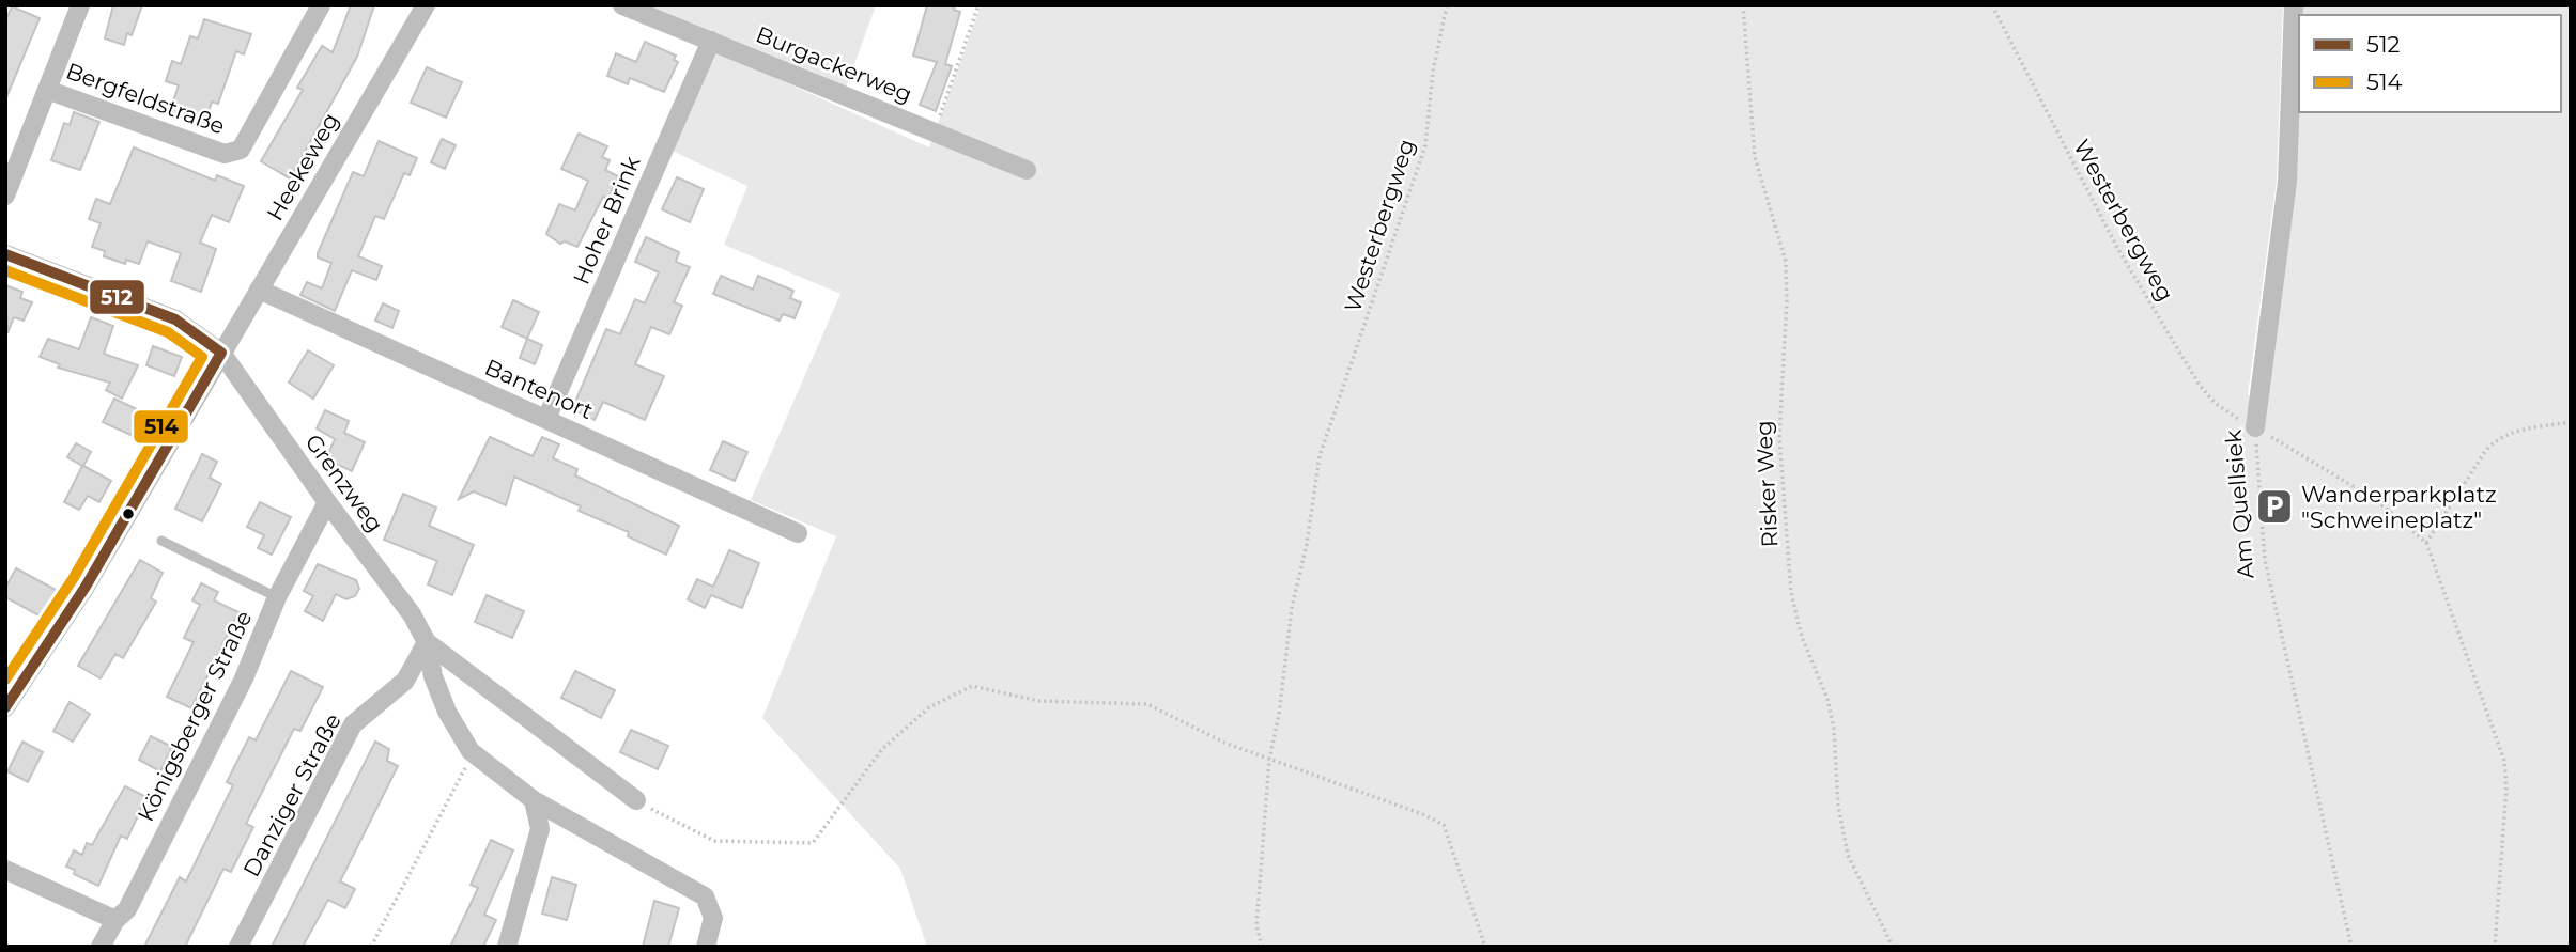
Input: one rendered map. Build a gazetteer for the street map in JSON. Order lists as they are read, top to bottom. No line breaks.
{"streets":{"street":["Burgackerweg","Bergfeldstraße","Heekeweg","Hoher Brink","Bantenort","Grenzweg","Am Quellsiek","Königsberger Straße","Danziger Straße"],"path":["Westerbergweg","Risker Weg"]},"crossings":[["Burgackerweg","Hoher Brink"],["Heekeweg","Bantenort"],["Heekeweg","Grenzweg"],["Hoher Brink","Bantenort"],["Westerbergweg","Am Quellsiek"],["Grenzweg","Königsberger Straße"],["Grenzweg","Danziger Straße"]],"places":{"parking":["Wanderparkplatz \"Schweineplatz\""]},"lines":["transit line 512","transit line 514"],"legend":["512","514"]}
